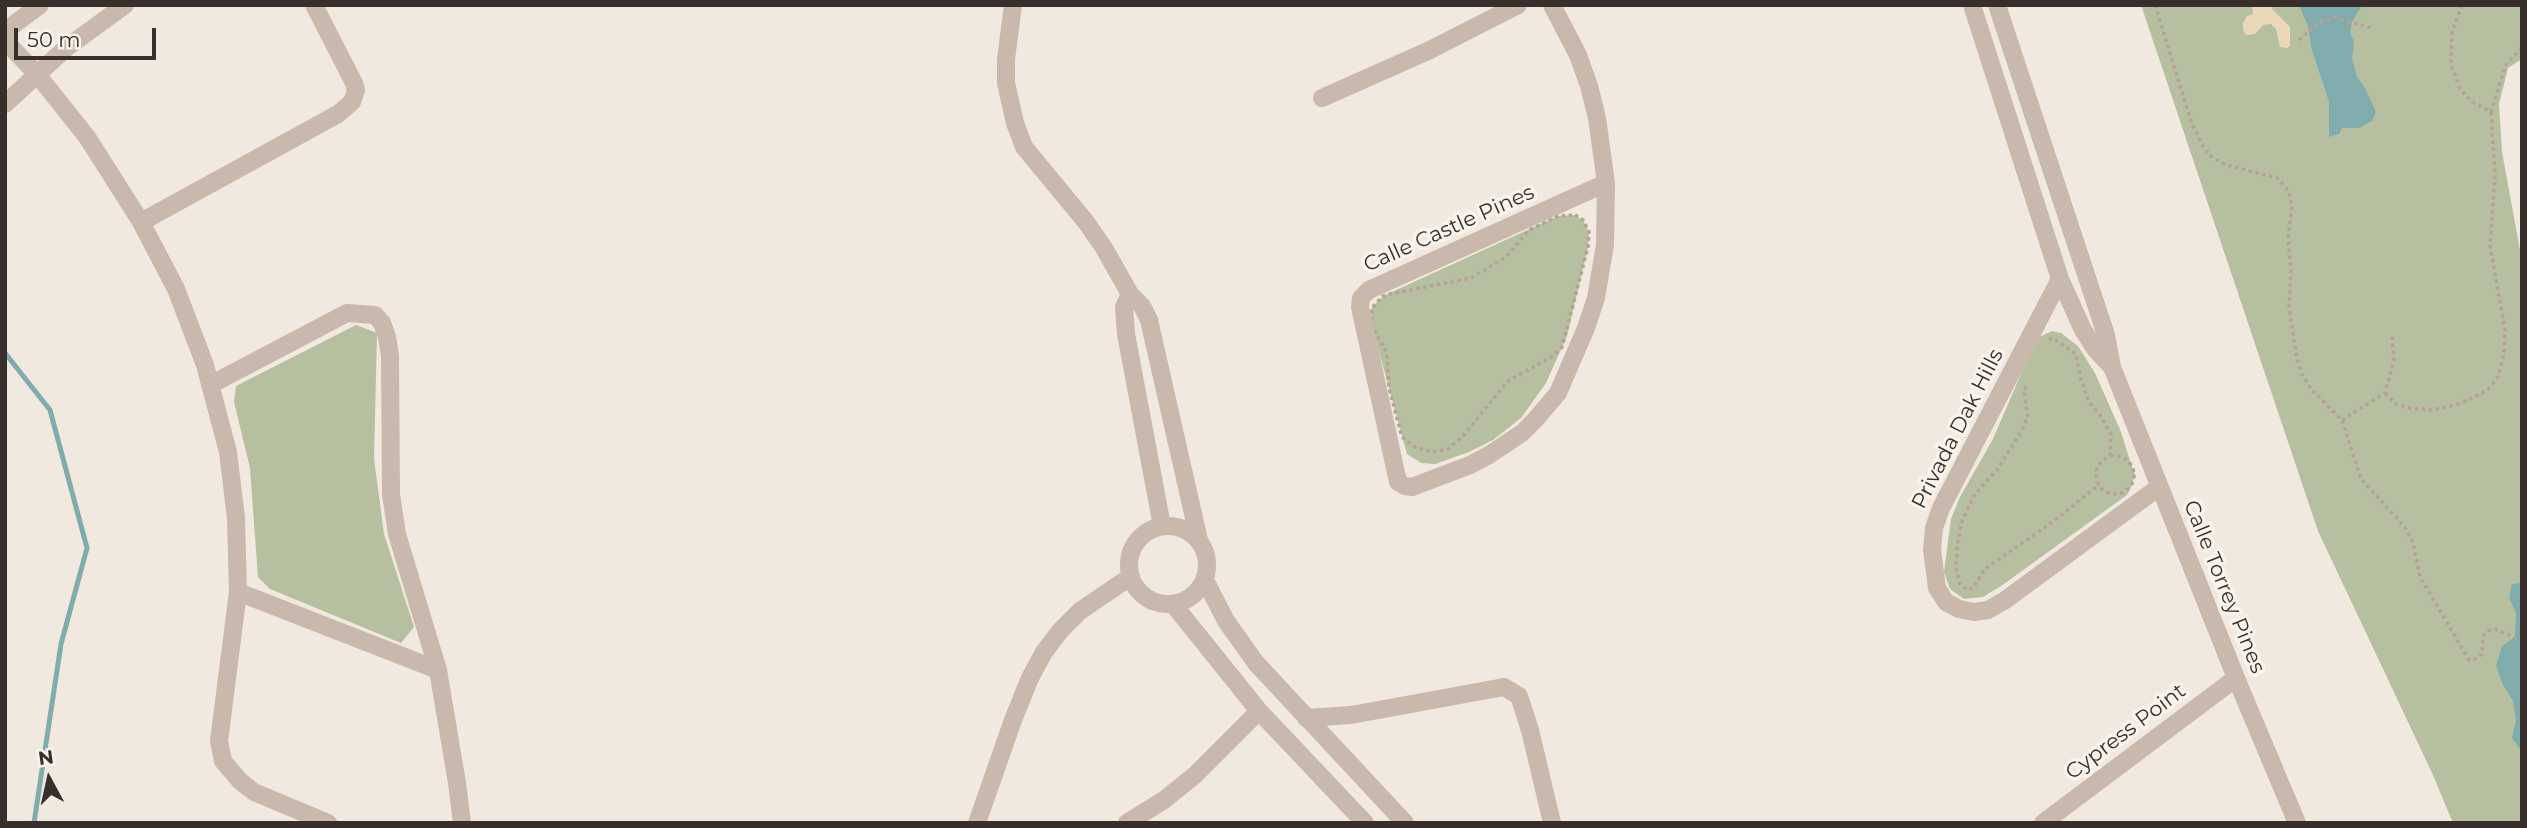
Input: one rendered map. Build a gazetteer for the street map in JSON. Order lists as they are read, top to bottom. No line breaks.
{"streets":{"street":["Calle Castle Pines","Privada Dak Hills","Calle Torrey Pines","Cypress Point"]},"crossings":[["Privada Dak Hills","Calle Torrey Pines"],["Calle Torrey Pines","Cypress Point"]],"scale_bar":"50 m","north":"top"}
